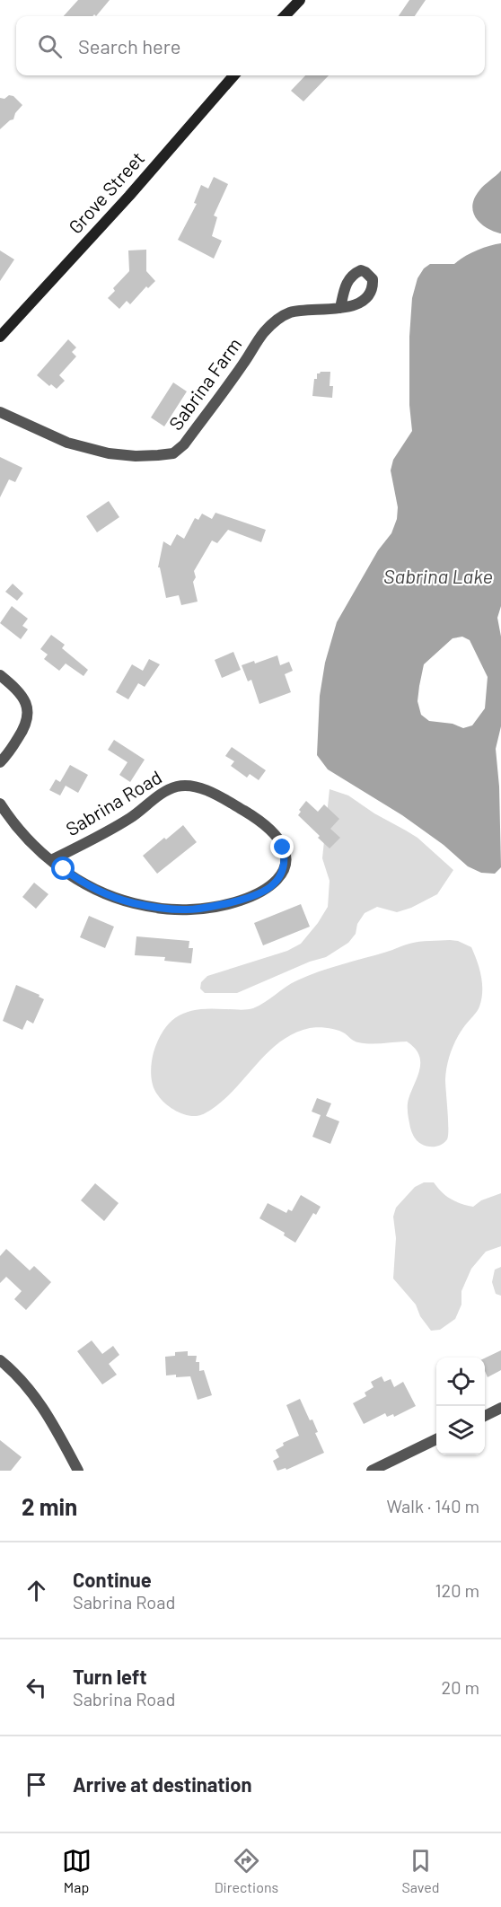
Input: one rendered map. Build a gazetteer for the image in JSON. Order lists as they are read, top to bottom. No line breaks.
{"streets":{"street":["Grove Street","Sabrina Farm","Sabrina Road"]},"water":["Sabrina Lake"],"page":{"search":"Search here","heading":["2 min","Walk · 140 m"],"list":[["Continue","Sabrina Road","120 m"],["Turn left","Sabrina Road","20 m"],"Arrive at destination"],"nav":["Map","Directions","Saved"]}}
